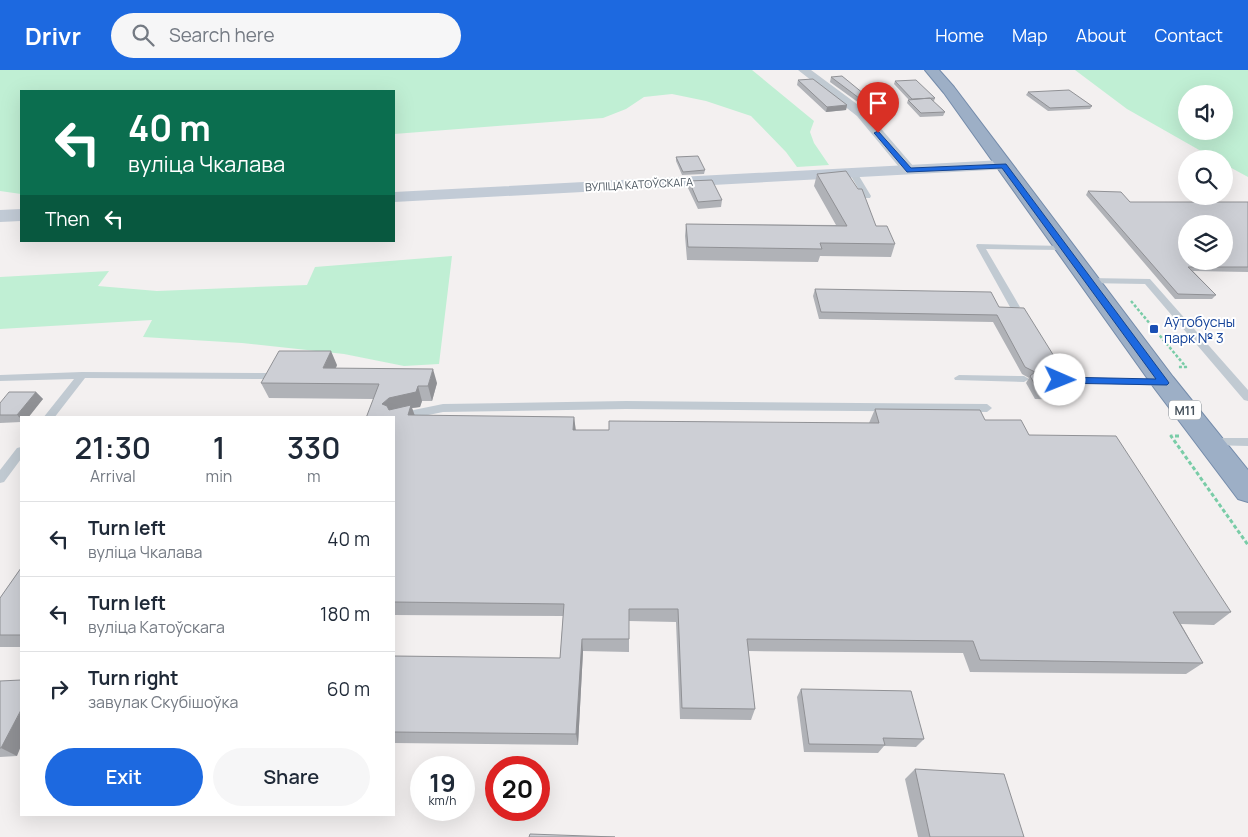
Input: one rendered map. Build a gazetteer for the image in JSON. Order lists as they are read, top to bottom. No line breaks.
{"streets":{"highway":["М11"],"main road":["ВУЛІЦА КАТОЎСКАГА"]},"crossings":[["ВУЛІЦА КАТОЎСКАГА","М11"]],"places":{"transit":["Аўтобусны парк № 3"]},"page":{"header":"Drivr","search":"Search here","nav":["Home","Map","About","Contact"],"turn":["40 m","вуліца Чкалава"],"then":"Then","eta":["21:30","Arrival","1","min","330","m"],"list":[{"name":"Turn left","note":"вуліца Чкалава","value":"40 m"},{"name":"Turn left","note":"вуліца Катоўскага","value":"180 m"},{"name":"Turn right","note":"завулак Скубішоўка","value":"60 m"}],"buttons":["Exit","Share"],"speed":"19 km/h","limit":"20"}}
